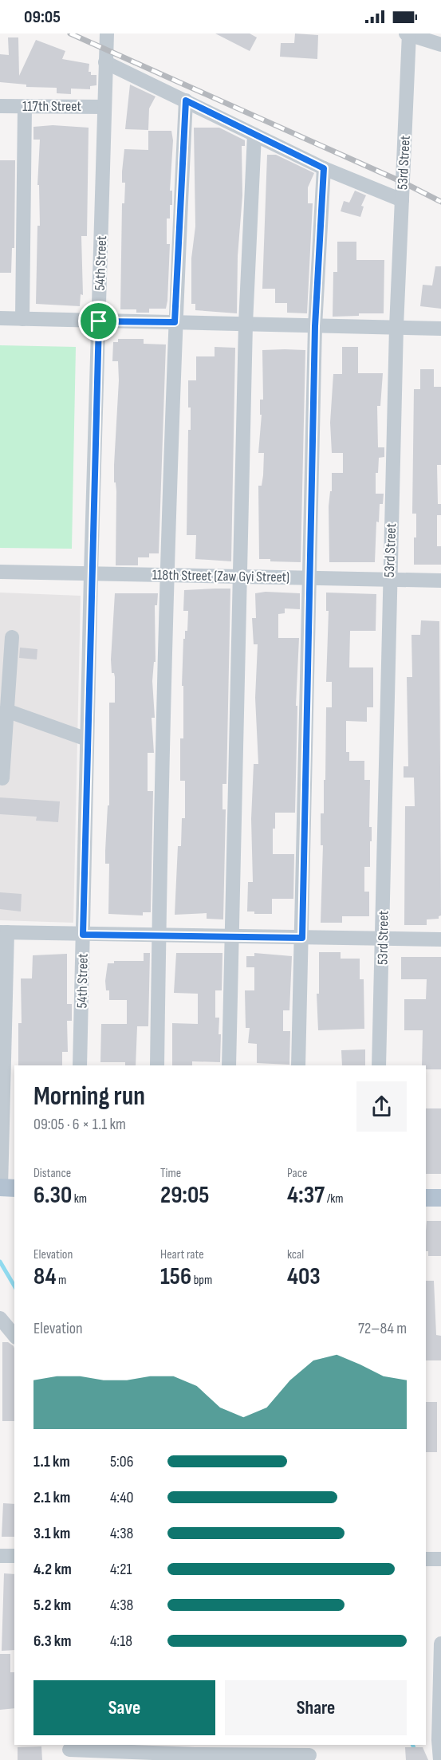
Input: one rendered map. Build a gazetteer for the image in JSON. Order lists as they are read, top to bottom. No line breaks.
{"streets":{"street":["117th Street","53rd Street","54th Street","118th Street (Zaw Gyi Street)"]},"crossings":[["117th Street","54th Street"],["53rd Street","118th Street (Zaw Gyi Street)"],["54th Street","118th Street (Zaw Gyi Street)"]],"page":{"status":"09:05","heading":["Morning run","09:05 · 6 × 1.1 km"],"stats":[["Distance","6.30 km"],["Time","29:05"],["Pace","4:37 /km"],["Elevation","84 m"],["Heart rate","156 bpm"],["kcal","403"]],"chart":["Elevation","72–84 m"],"list":[{"name":"1.1 km","note":"5:06"},{"name":"2.1 km","note":"4:40"},{"name":"3.1 km","note":"4:38"},{"name":"4.2 km","note":"4:21"},{"name":"5.2 km","note":"4:38"},{"name":"6.3 km","note":"4:18"}],"buttons":["Save","Share"]}}
